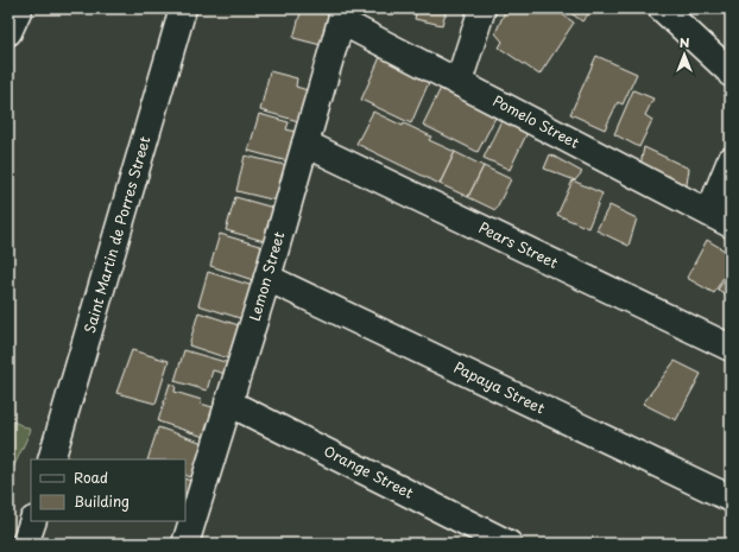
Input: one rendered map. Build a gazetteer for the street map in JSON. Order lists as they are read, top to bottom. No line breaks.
{"streets":{"street":["Pomelo Street","Saint Martin de Porres Street","Pears Street","Lemon Street","Papaya Street","Orange Street"]},"crossings":[["Pomelo Street","Lemon Street"],["Pears Street","Lemon Street"],["Lemon Street","Papaya Street"],["Lemon Street","Orange Street"]],"legend":["Road","Building"],"north":"top"}
